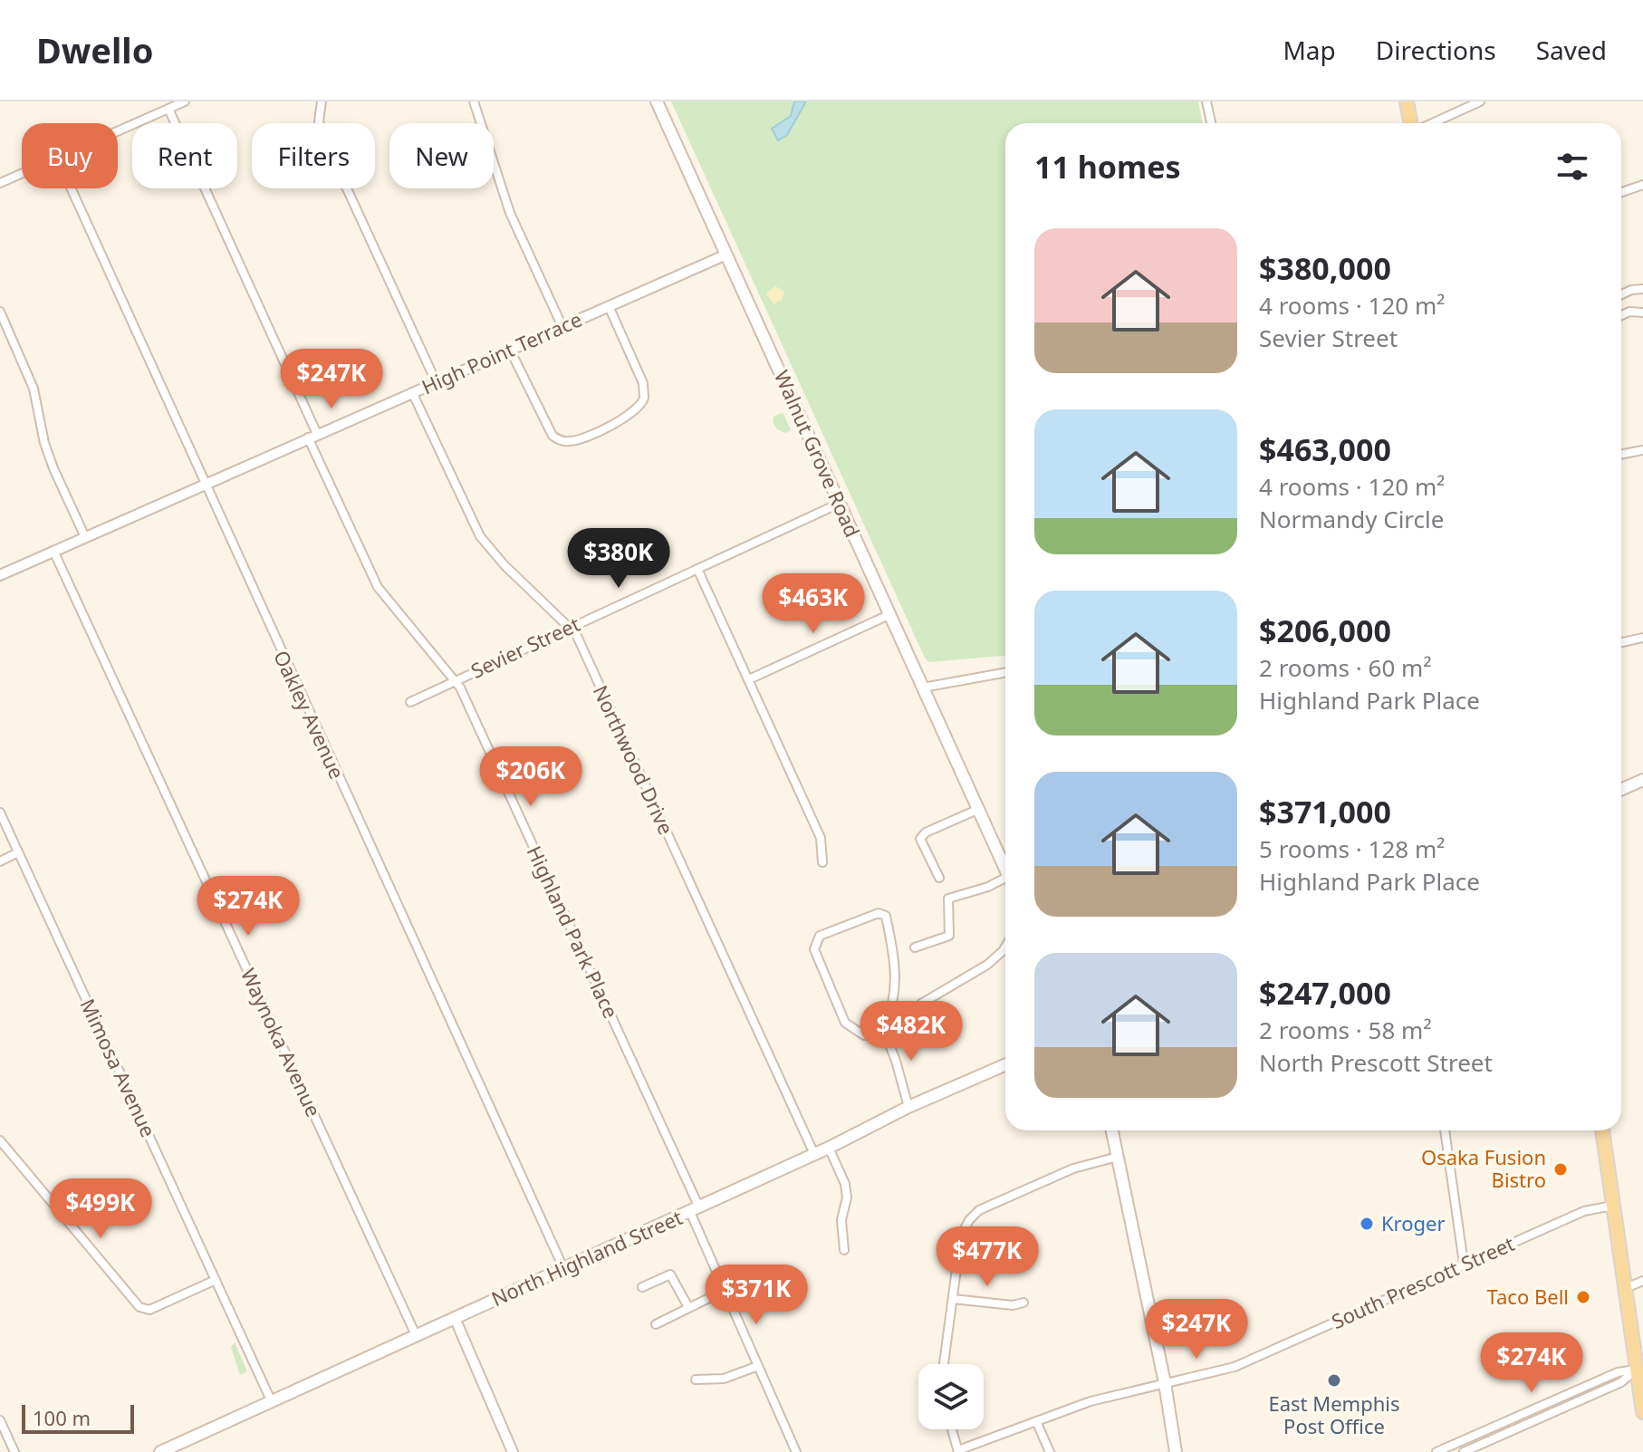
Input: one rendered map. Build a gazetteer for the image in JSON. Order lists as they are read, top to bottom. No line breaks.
{"streets":{"main road":["Walnut Grove Road","North Highland Street"],"street":["High Point Terrace","Sevier Street","Oakley Avenue","Northwood Drive","Highland Park Place","Waynoka Avenue","Mimosa Avenue","South Prescott Street"]},"crossings":[["High Point Terrace","Walnut Grove Road"],["High Point Terrace","Oakley Avenue"],["High Point Terrace","Northwood Drive"],["High Point Terrace","Highland Park Place"],["High Point Terrace","Waynoka Avenue"],["Walnut Grove Road","Sevier Street"],["Sevier Street","Northwood Drive"],["Sevier Street","Highland Park Place"],["Oakley Avenue","North Highland Street"],["Northwood Drive","North Highland Street"],["Highland Park Place","North Highland Street"],["Waynoka Avenue","North Highland Street"],["Mimosa Avenue","North Highland Street"]],"places":["Osaka Fusion Bistro","Kroger","Taco Bell","East Memphis Post Office"],"scale_bar":"100 m","page":{"header":"Dwello","nav":["Map","Directions","Saved"],"chip":["Buy","Rent","Filters","New"],"heading":"11 homes","list":[{"name":"$380,000","note":"4 rooms · 120 m² · Sevier Street"},{"name":"$463,000","note":"4 rooms · 120 m² · Normandy Circle"},{"name":"$206,000","note":"2 rooms · 60 m² · Highland Park Place"},{"name":"$371,000","note":"5 rooms · 128 m² · Highland Park Place"},{"name":"$247,000","note":"2 rooms · 58 m² · North Prescott Street"}],"price":["$247K","$380K","$463K","$206K","$274K","$482K","$499K","$477K","$371K","$247K","$274K"],"scale":"100 m"}}
